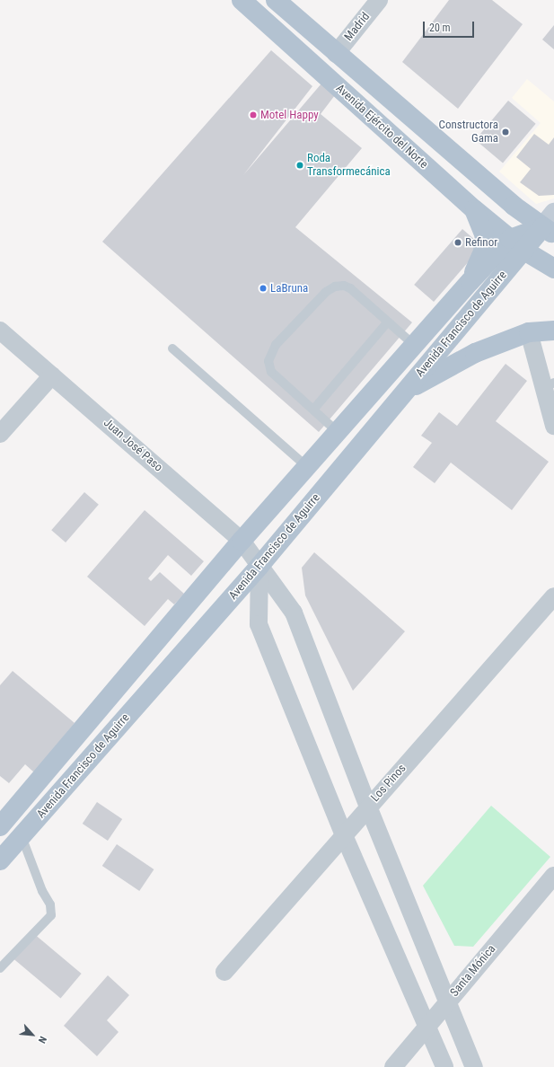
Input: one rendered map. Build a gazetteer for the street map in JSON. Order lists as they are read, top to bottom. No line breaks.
{"streets":{"main road":["Avenida Ejército del Norte","Avenida Francisco de Aguirre"],"street":["Madrid","Juan José Paso","Los Pinos","Santa Mónica"]},"crossings":[["Madrid","Avenida Ejército del Norte"],["Avenida Ejército del Norte","Avenida Francisco de Aguirre"],["Avenida Francisco de Aguirre","Juan José Paso"],["Juan José Paso","Los Pinos"],["Juan José Paso","Santa Mónica"]],"places":["Motel Happy","Constructora Gama","Roda Transformecánica","Refinor","LaBruna"],"scale_bar":"20 m","north":"bottom right"}
